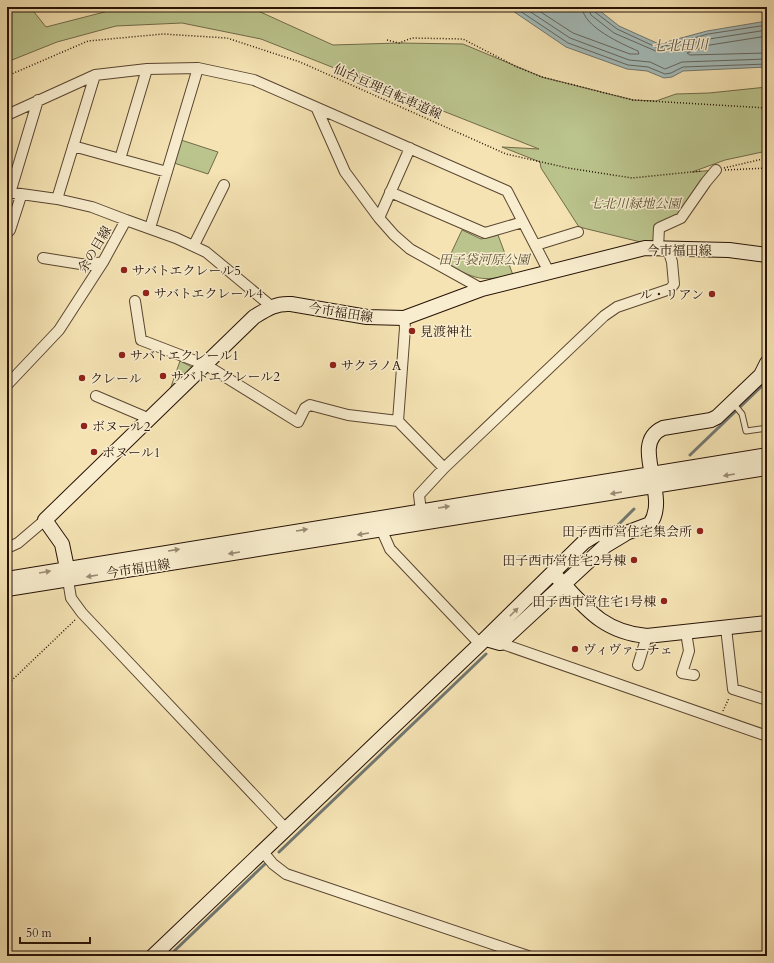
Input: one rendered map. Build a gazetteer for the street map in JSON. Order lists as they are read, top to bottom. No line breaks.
{"streets":{"main road":["今市福田線"],"street":["余の目線"],"path":["仙台亘理自転車道線"]},"crossings":[["余の目線","今市福田線"]],"water":["七北田川"],"parks":["七北川緑地公園","田子袋河原公園"],"places":["サバトエクレール5","サバトエクレール4","ル・リアン","見渡神社","サバトエクレール1","サクラノA","サバトエクレール2","クレール","ボヌール2","ボヌール1","田子西市営住宅集会所","田子西市営住宅2号棟","田子西市営住宅1号棟","ヴィヴァーチェ"],"scale_bar":"50 m"}
